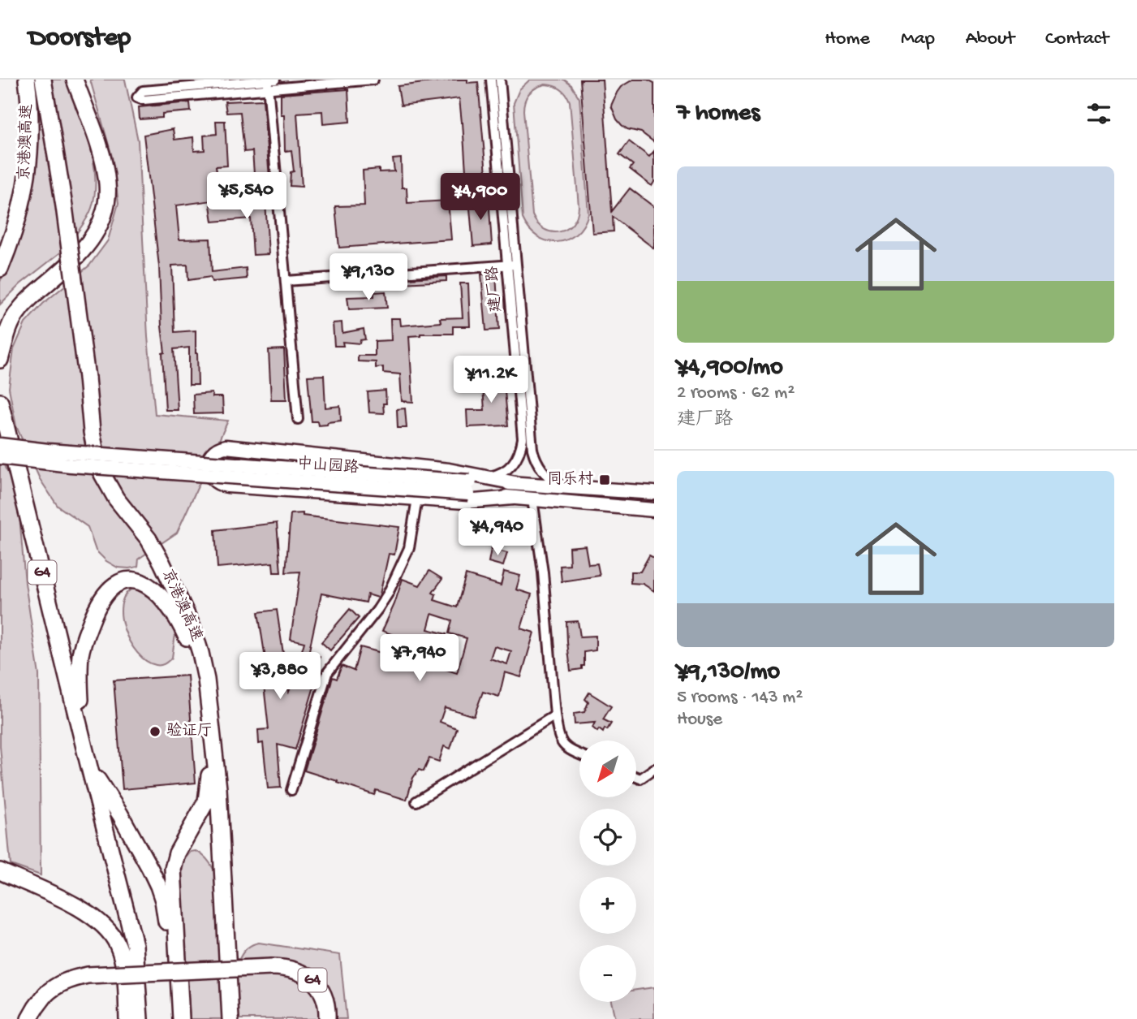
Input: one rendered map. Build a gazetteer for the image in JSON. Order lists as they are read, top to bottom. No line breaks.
{"streets":{"highway":["京港澳高速","G4"],"main road":["中山园路"],"street":["建厂路"]},"crossings":[["建厂路","中山园路"]],"places":{"transit":["同乐村"],"other":["验证厅"]},"north":"bottom left","page":{"header":"Doorstep","nav":["Home","Map","About","Contact"],"heading":"7 homes","list":[{"name":"¥4,900/mo","note":"2 rooms · 62 m² · 建厂路"},{"name":"¥9,130/mo","note":"5 rooms · 143 m² · House"}],"price":["¥5,540","¥4,900","¥9,130","¥11.2K","¥4,940","¥7,940","¥3,880"],"map_buttons":["+","−"]}}
